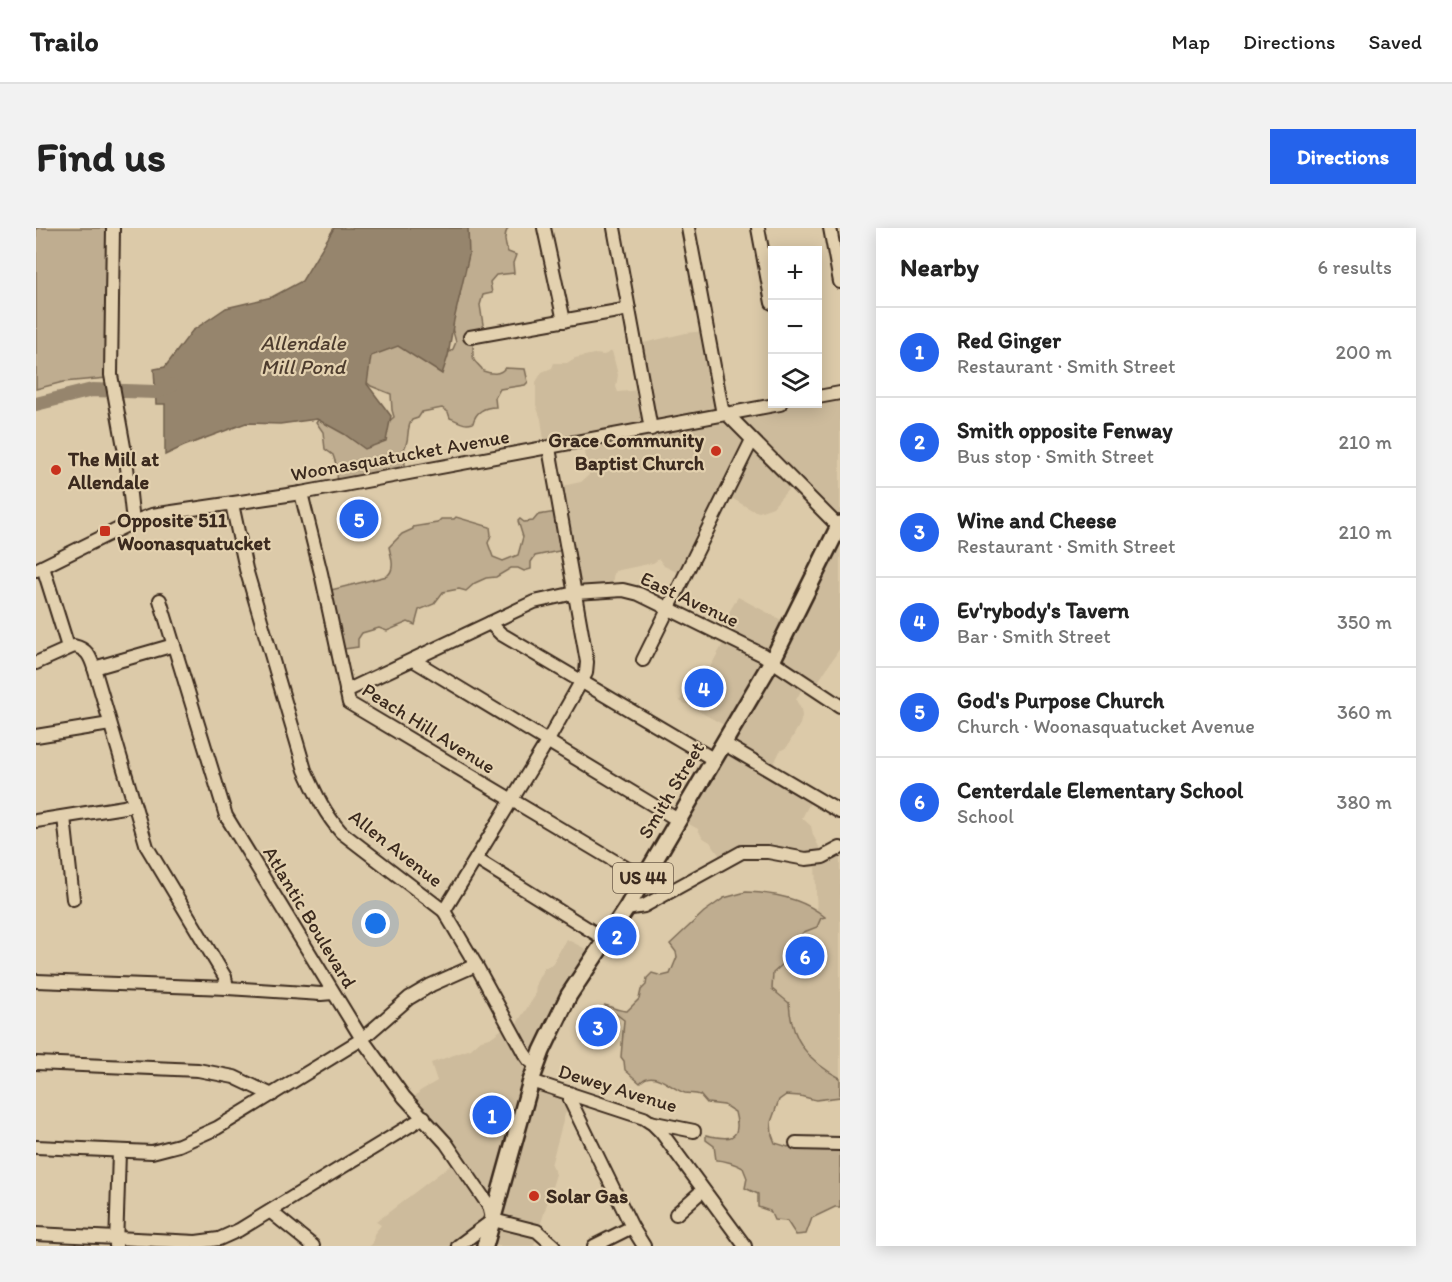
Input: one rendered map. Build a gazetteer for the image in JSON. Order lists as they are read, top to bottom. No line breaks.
{"streets":{"main road":["Smith Street","US 44"],"street":["Woonasquatucket Avenue","East Avenue","Peach Hill Avenue","Allen Avenue","Atlantic Boulevard","Dewey Avenue"]},"crossings":[["Woonasquatucket Avenue","Peach Hill Avenue"],["Woonasquatucket Avenue","Allen Avenue"],["East Avenue","Peach Hill Avenue"],["East Avenue","Smith Street"],["Peach Hill Avenue","Smith Street"],["Smith Street","Allen Avenue"],["Smith Street","Atlantic Boulevard"],["Smith Street","Dewey Avenue"]],"water":["Allendale Mill Pond"],"places":{"other":["Grace Community Baptist Church","The Mill at Allendale","Solar Gas"],"transit":["Opposite 511 Woonasquatucket"]},"page":{"header":"Trailo","nav":["Map","Directions","Saved"],"buttons":"Directions","title":"Find us","heading":["Nearby","6 results"],"map_buttons":["+","−"],"list":[{"mark":"1","name":"Red Ginger","note":"Restaurant · Smith Street","value":"200 m"},{"mark":"2","name":"Smith opposite Fenway","note":"Bus stop · Smith Street","value":"210 m"},{"mark":"3","name":"Wine and Cheese","note":"Restaurant · Smith Street","value":"210 m"},{"mark":"4","name":"Ev'rybody's Tavern","note":"Bar · Smith Street","value":"350 m"},{"mark":"5","name":"God's Purpose Church","note":"Church · Woonasquatucket Avenue","value":"360 m"},{"mark":"6","name":"Centerdale Elementary School","note":"School","value":"380 m"}],"pins":["5","4","2","6","3","1"]}}
